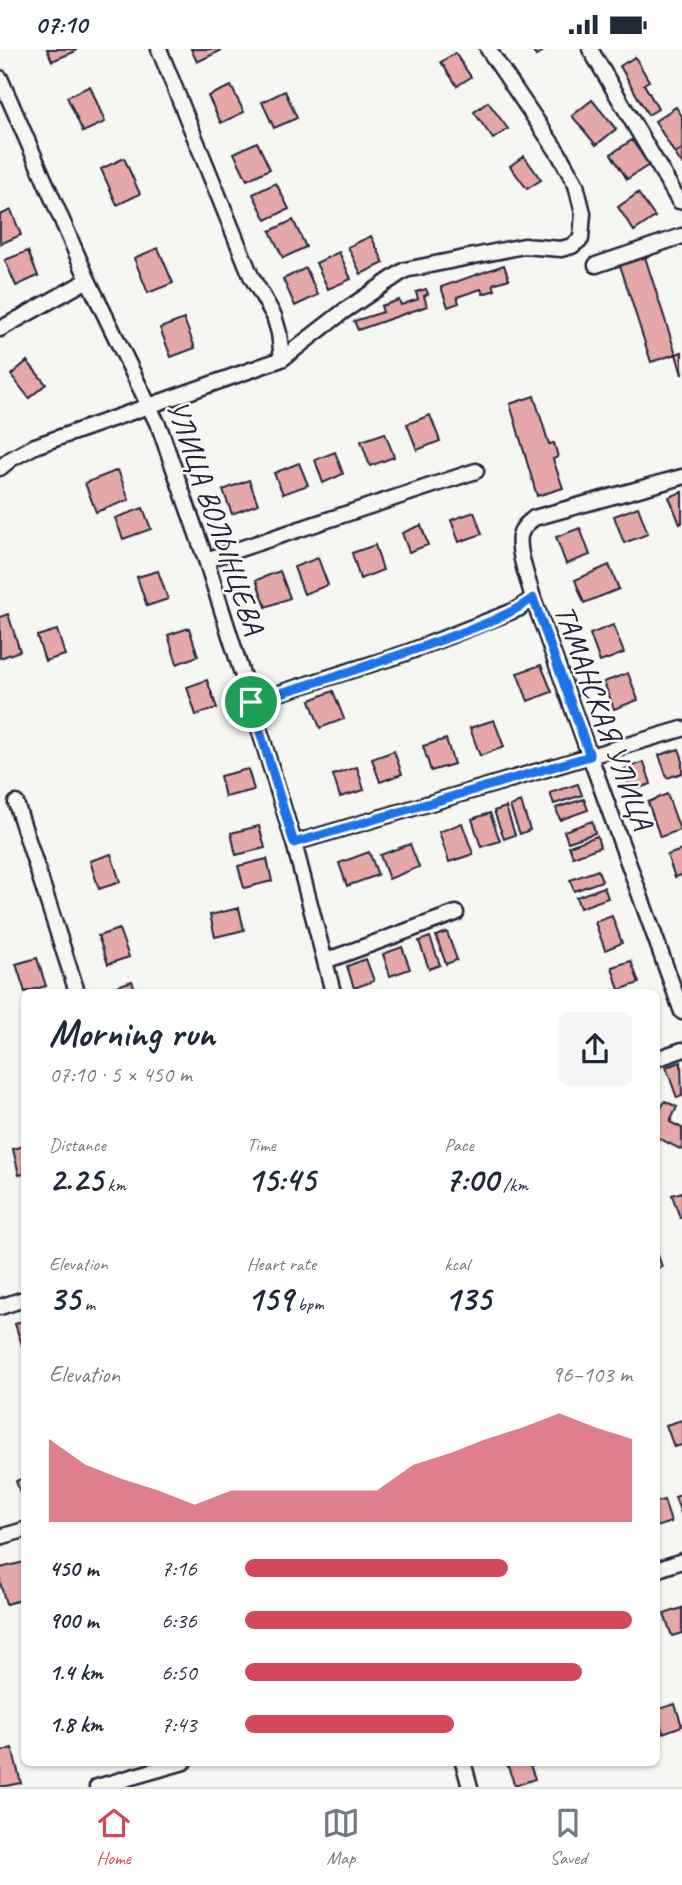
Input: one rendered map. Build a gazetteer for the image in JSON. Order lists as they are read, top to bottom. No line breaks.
{"streets":{"street":["УЛИЦА ВОЛЫНЦЕВА","ТАМАНСКАЯ УЛИЦА"]},"page":{"status":"07:10","heading":["Morning run","07:10 · 5 × 450 m"],"stats":[["Distance","2.25 km"],["Time","15:45"],["Pace","7:00 /km"],["Elevation","35 m"],["Heart rate","159 bpm"],["kcal","135"]],"chart":["Elevation","96–103 m"],"list":[{"name":"450 m","note":"7:16"},{"name":"900 m","note":"6:36"},{"name":"1.4 km","note":"6:50"},{"name":"1.8 km","note":"7:43"}],"tabs":["Home","Map","Saved"]}}
